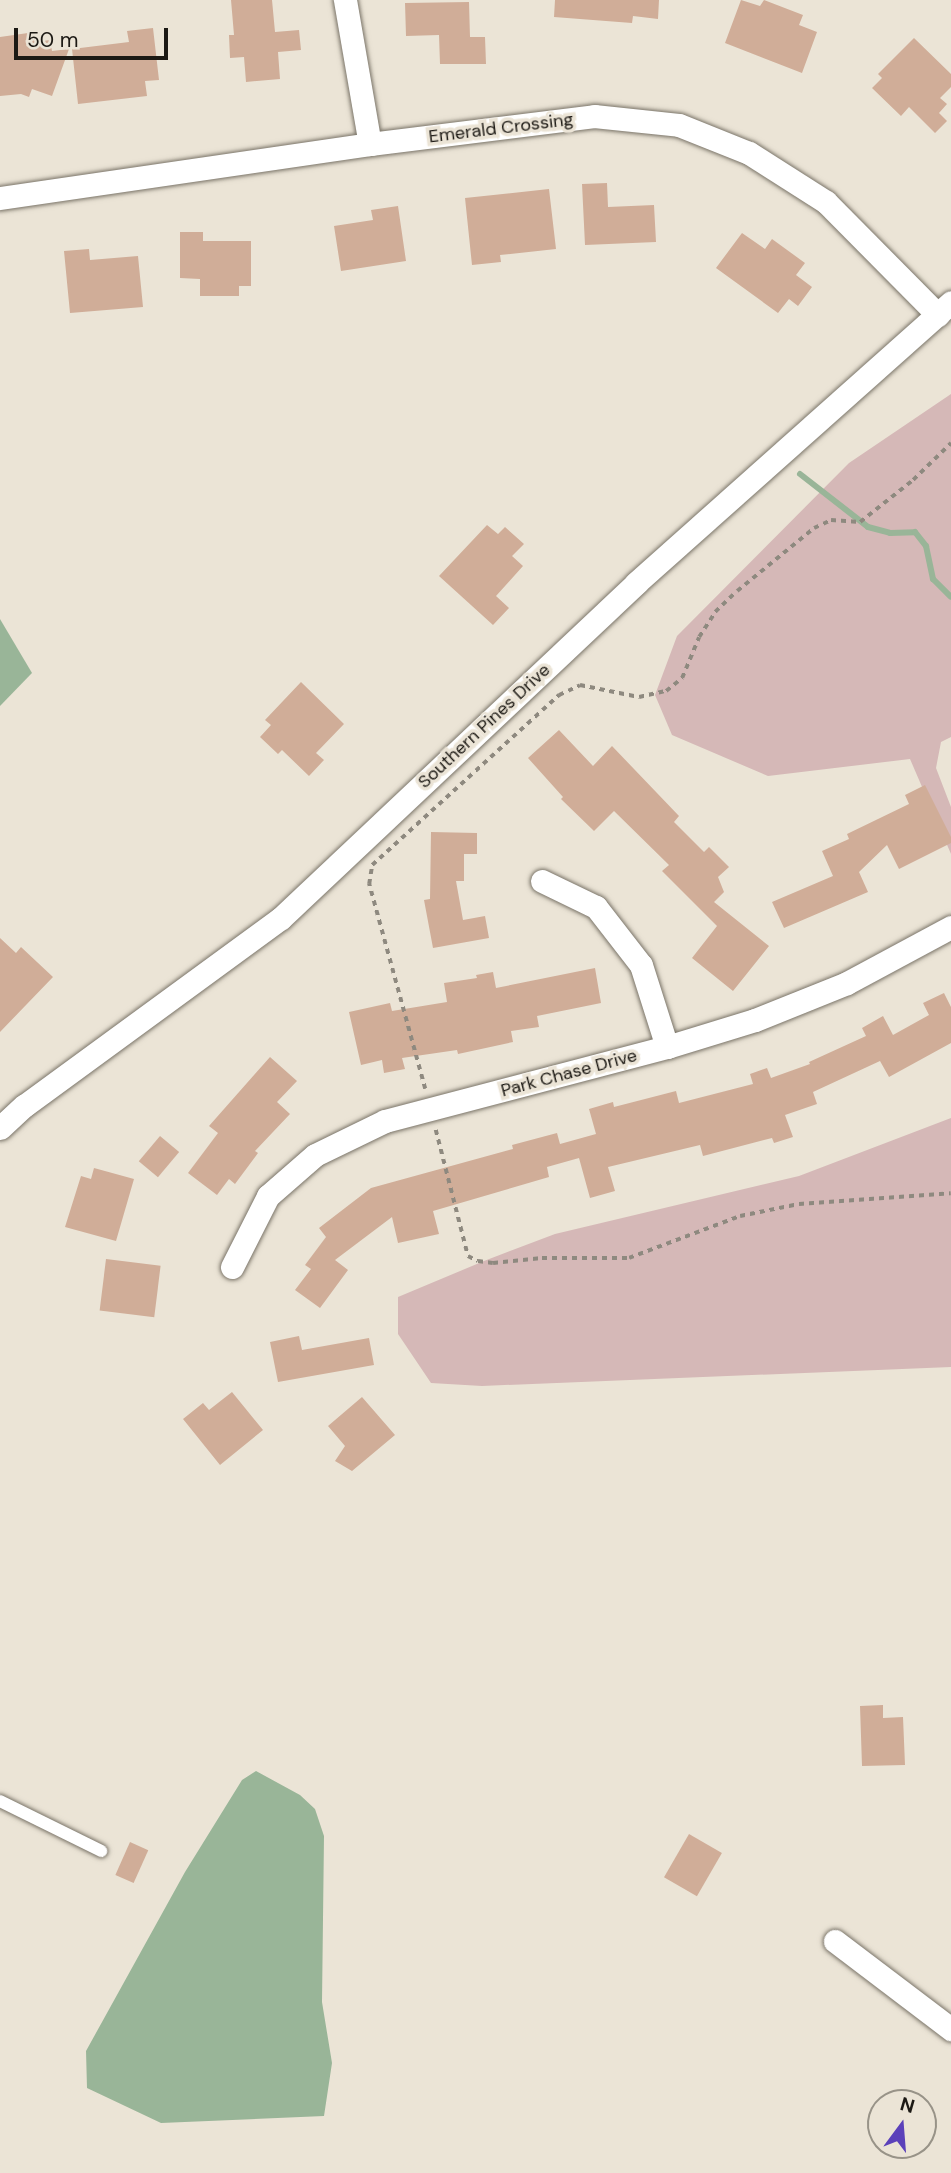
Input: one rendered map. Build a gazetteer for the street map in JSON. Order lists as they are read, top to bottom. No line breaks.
{"streets":{"street":["Emerald Crossing","Southern Pines Drive","Park Chase Drive"]},"crossings":[["Emerald Crossing","Southern Pines Drive"]],"scale_bar":"50 m","north":"top"}
